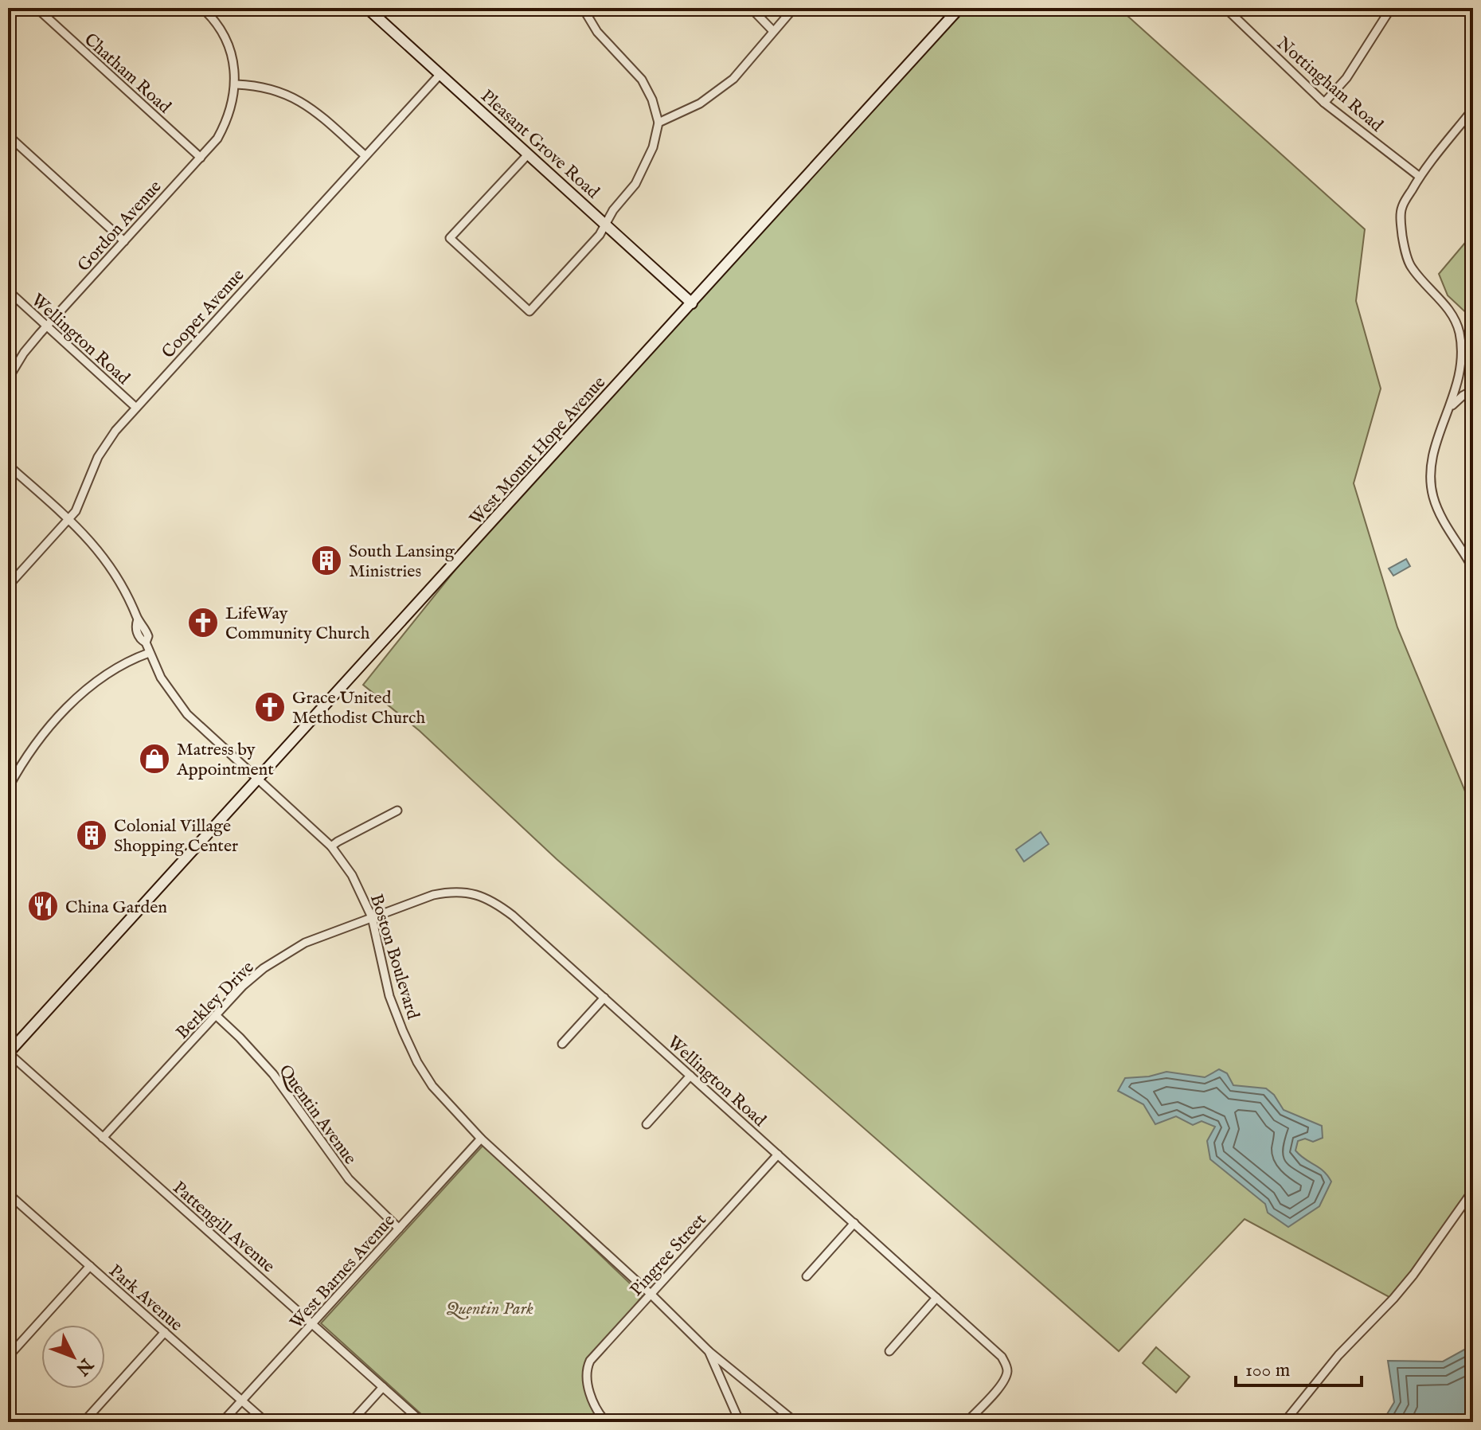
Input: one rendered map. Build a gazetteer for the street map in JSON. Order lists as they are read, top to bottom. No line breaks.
{"streets":{"street":["Chatham Road","Nottingham Road","Pleasant Grove Road","Gordon Avenue","Cooper Avenue","Wellington Road","West Mount Hope Avenue","Boston Boulevard","Berkley Drive","Quentin Avenue","Pattengill Avenue","Pingree Street","West Barnes Avenue","Park Avenue"]},"crossings":[["Chatham Road","Gordon Avenue"],["Pleasant Grove Road","Cooper Avenue"],["Pleasant Grove Road","West Mount Hope Avenue"],["Gordon Avenue","Wellington Road"],["Cooper Avenue","Wellington Road"],["Cooper Avenue","Boston Boulevard"],["Wellington Road","Boston Boulevard"],["Wellington Road","Berkley Drive"],["Wellington Road","Pingree Street"],["West Mount Hope Avenue","Boston Boulevard"],["West Mount Hope Avenue","Pattengill Avenue"],["Boston Boulevard","Berkley Drive"],["Boston Boulevard","Pingree Street"],["Boston Boulevard","West Barnes Avenue"],["Berkley Drive","Quentin Avenue"],["Berkley Drive","Pattengill Avenue"],["Quentin Avenue","West Barnes Avenue"],["Pattengill Avenue","West Barnes Avenue"],["West Barnes Avenue","Park Avenue"]],"parks":["Quentin Park"],"places":{"building":["South Lansing Ministries","Colonial Village Shopping Center"],"church":["LifeWay Community Church","Grace United Methodist Church"],"shop":["Matress by Appointment"],"restaurant":["China Garden"]},"scale_bar":"100 m","north":"bottom right"}
